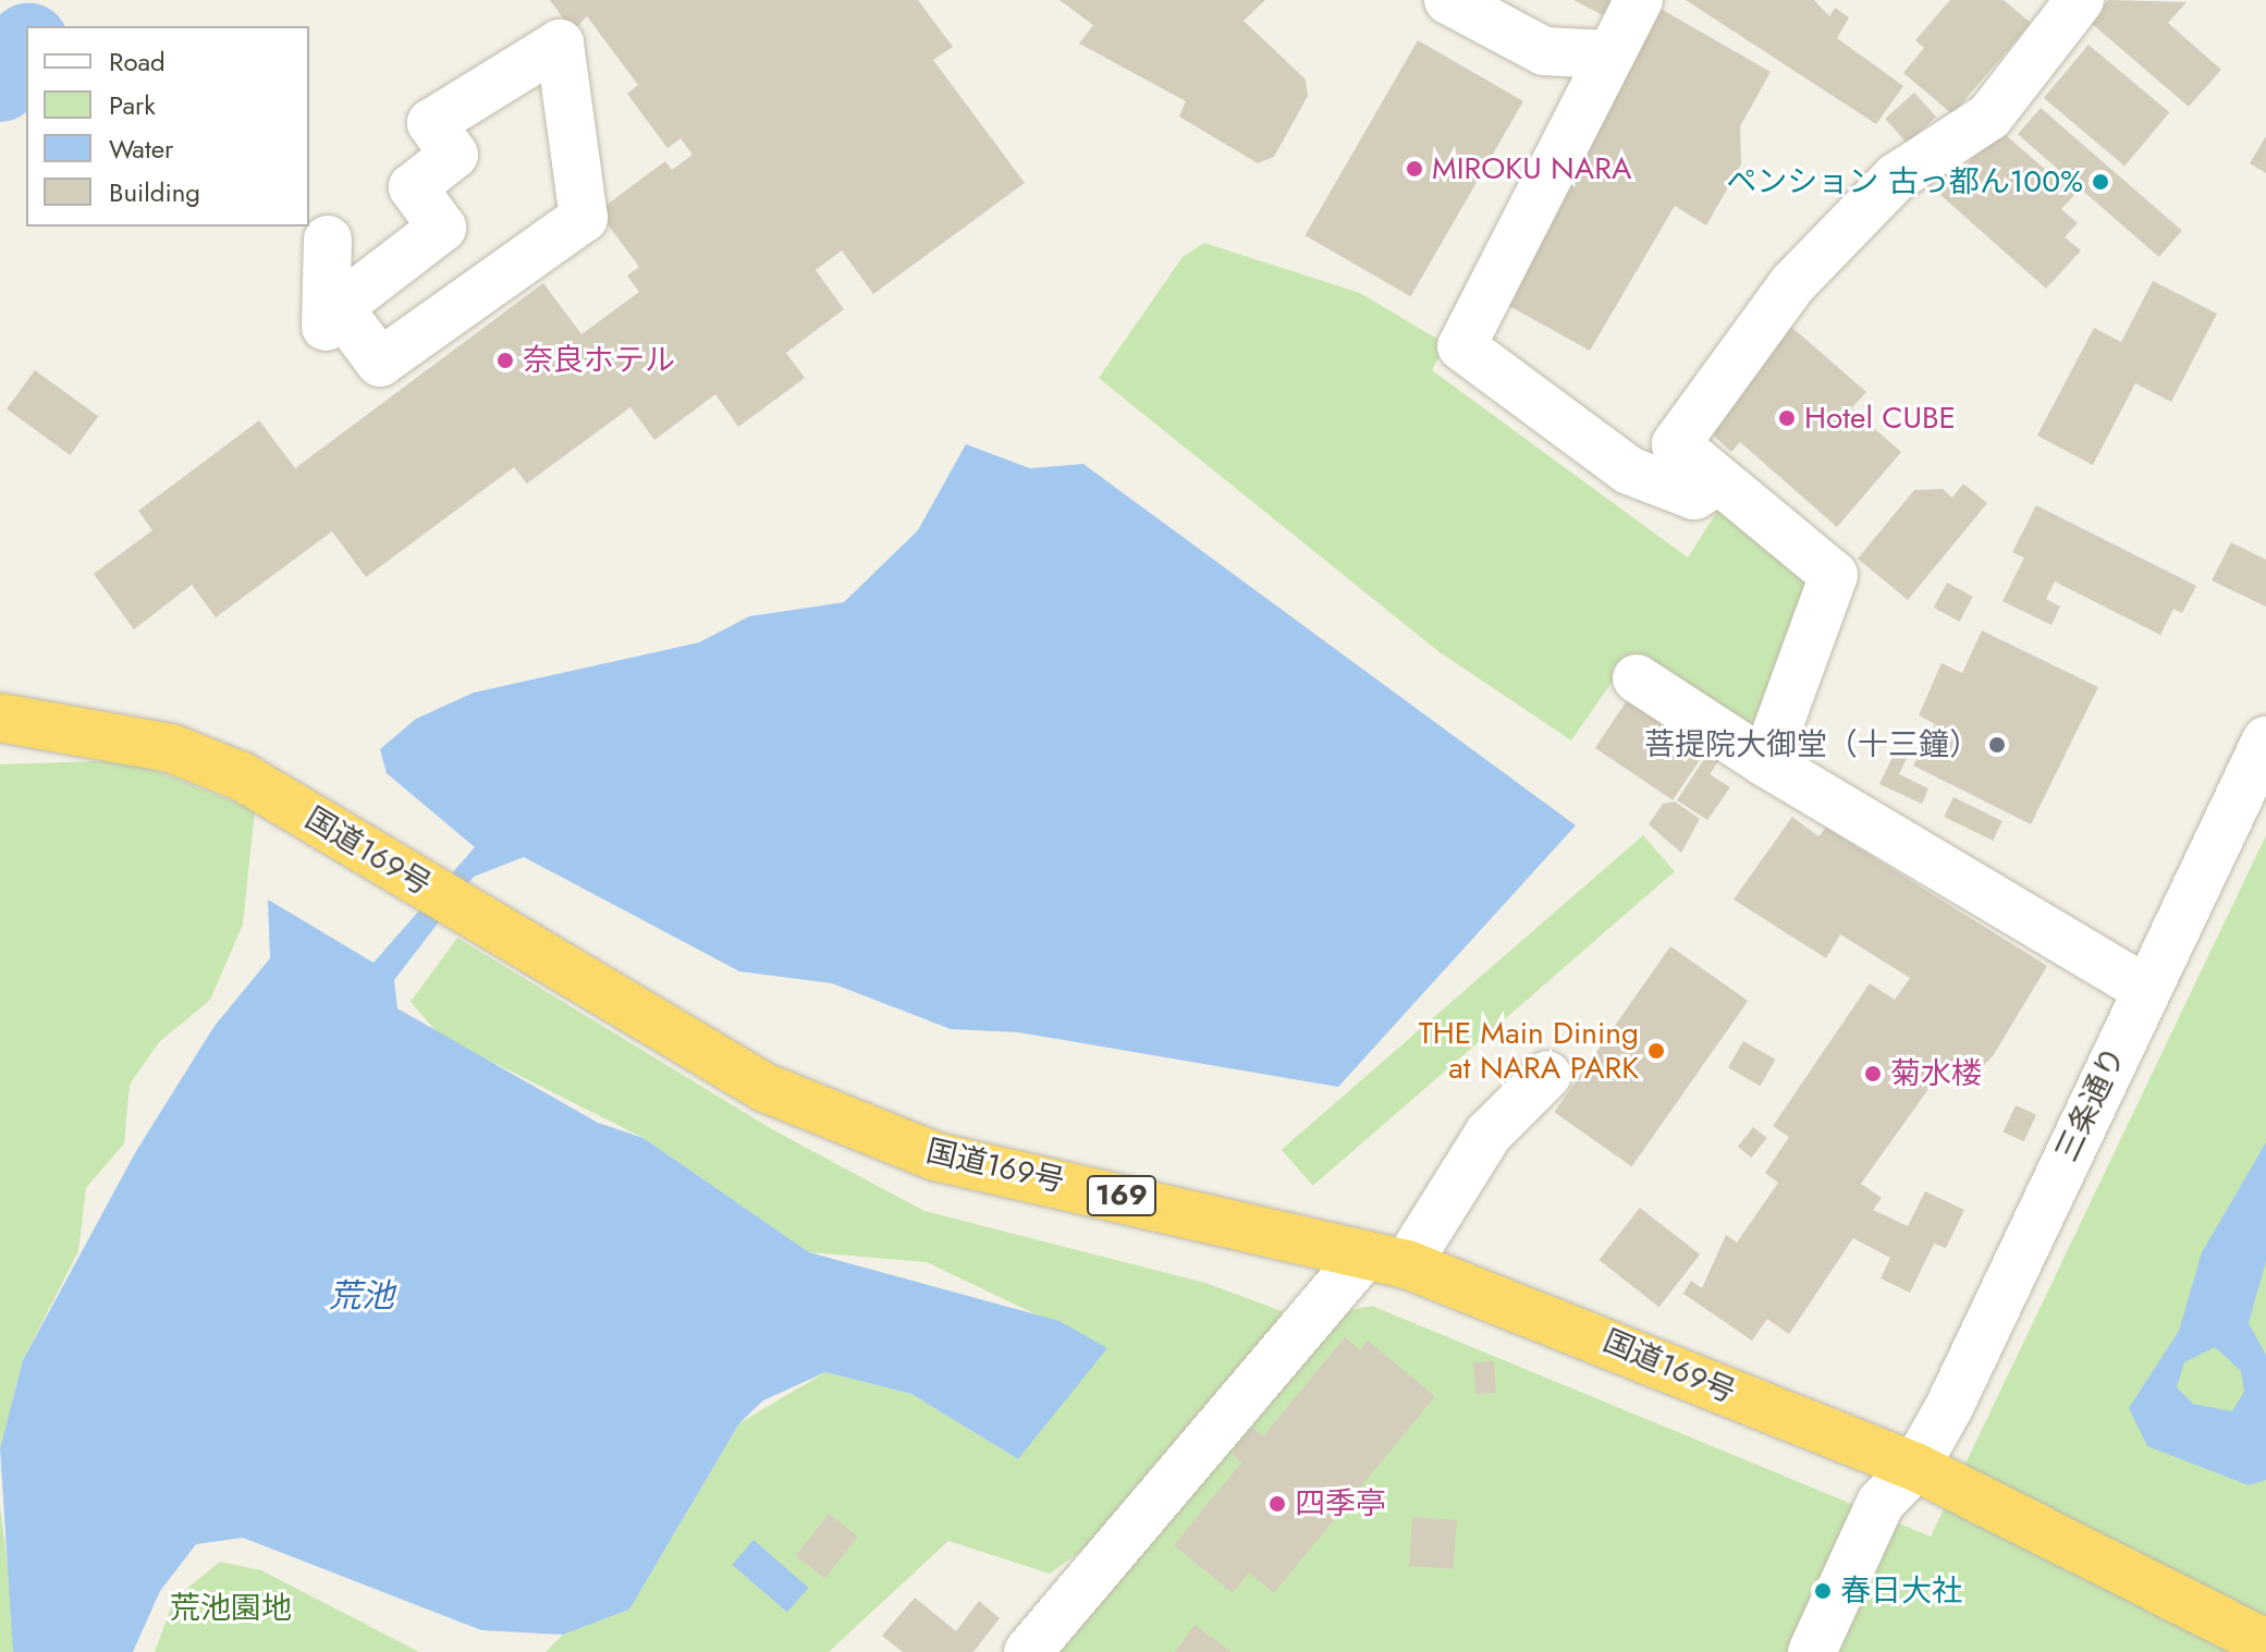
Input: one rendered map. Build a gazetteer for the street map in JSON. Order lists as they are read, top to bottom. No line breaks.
{"streets":{"highway":["国道169号","169"],"street":["三条通り"]},"crossings":[["国道169号","三条通り"]],"water":["荒池"],"parks":["荒池園地"],"places":["MIROKU NARA","ペンション 古っ都ん100%","奈良ホテル","Hotel CUBE","菩提院大御堂（十三鐘）","THE Main Dining at NARA PARK","菊水楼","四季亭","春日大社"],"legend":["Road","Park","Water","Building"]}
